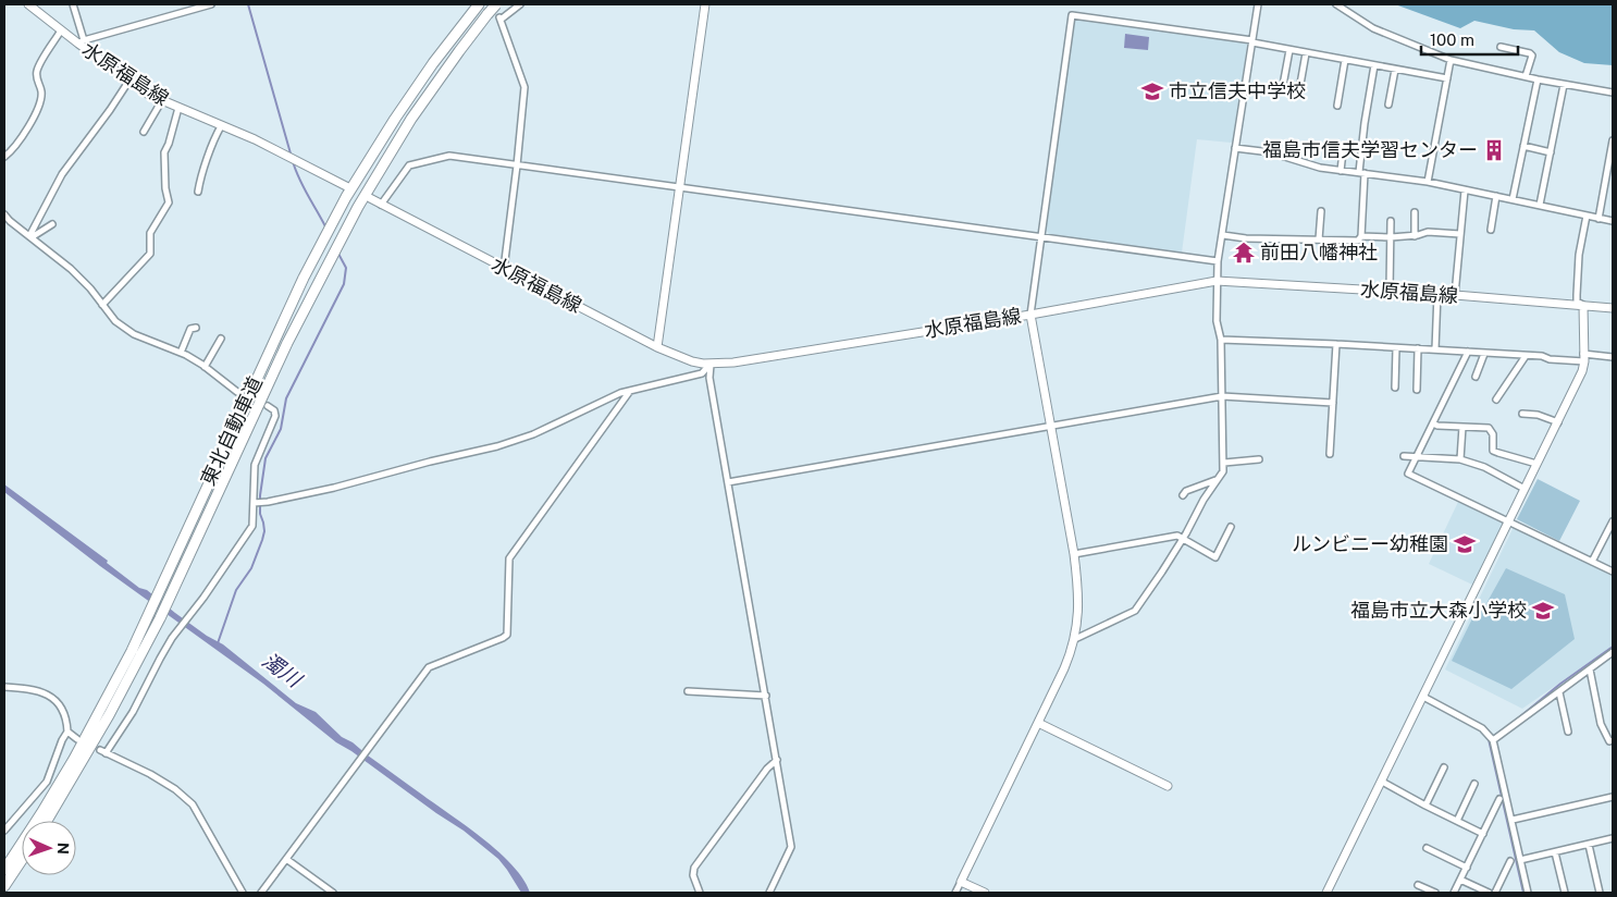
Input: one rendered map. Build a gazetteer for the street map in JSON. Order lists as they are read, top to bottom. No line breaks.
{"streets":{"highway":["東北自動車道"],"street":["水原福島線"]},"crossings":[["水原福島線","東北自動車道"]],"water":["濁川"],"places":{"school or university":["市立信夫中学校","ルンビニー幼稚園","福島市立大森小学校"],"building":["福島市信夫学習センター"],"temple":["前田八幡神社"]},"scale_bar":"100 m","north":"right"}
